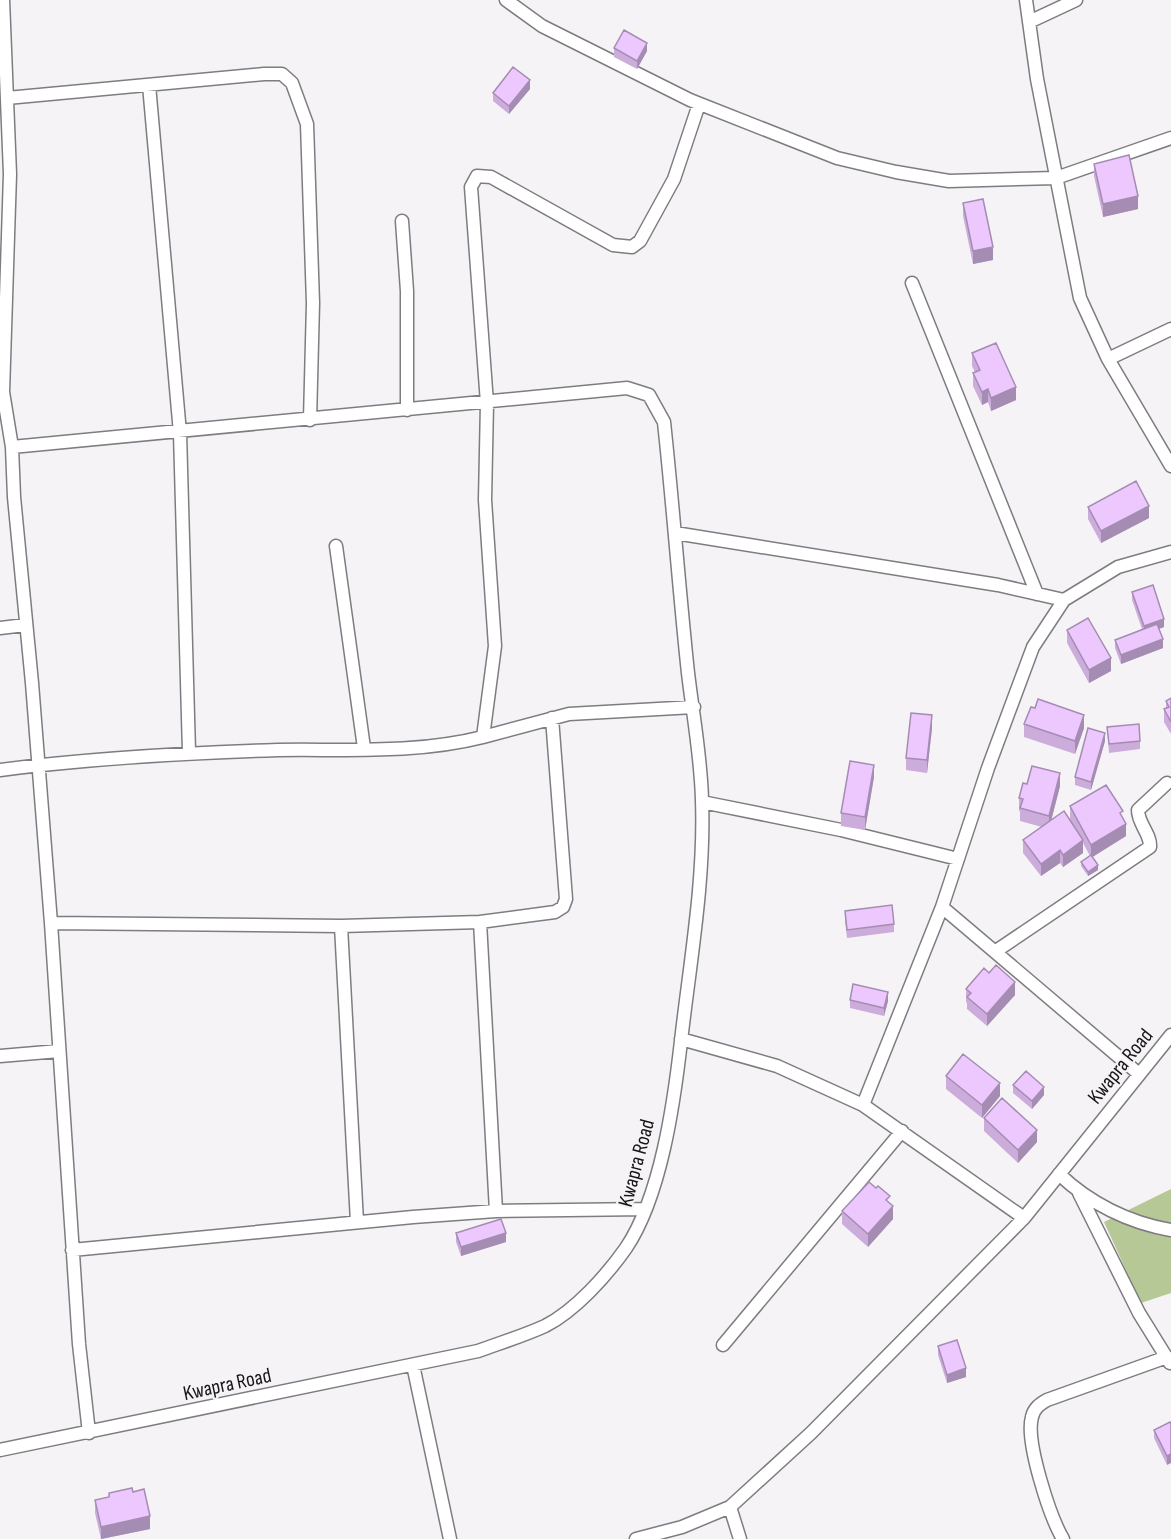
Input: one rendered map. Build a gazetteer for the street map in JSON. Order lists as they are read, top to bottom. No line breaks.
{"streets":{"street":["Kwapra Road"]}}
